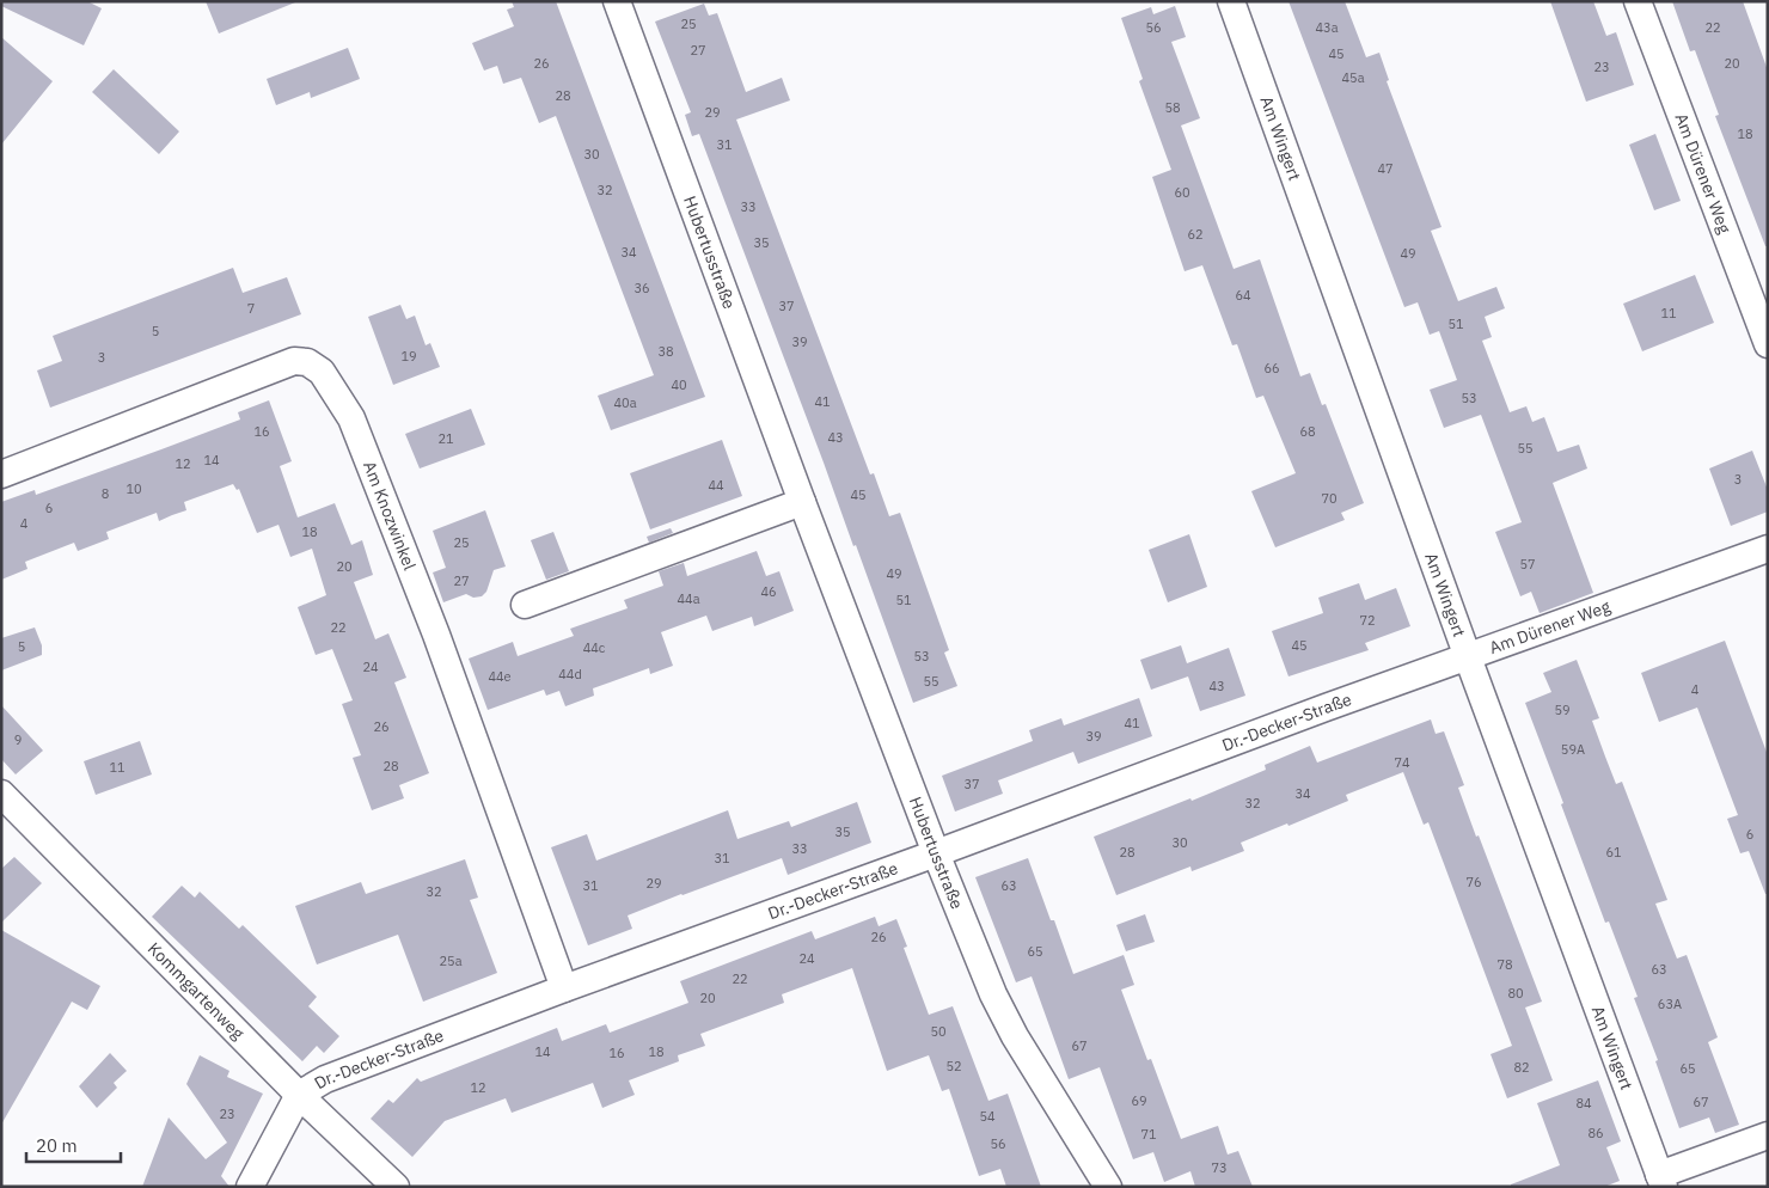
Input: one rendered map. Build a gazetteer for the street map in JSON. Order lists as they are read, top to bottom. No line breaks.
{"streets":{"street":["Am Wingert","Am Dürener Weg","Hubertusstraße","Am Knozwinkel","Dr.-Decker-Straße","Kommgartenweg"]},"crossings":[["Am Wingert","Am Dürener Weg"],["Am Wingert","Dr.-Decker-Straße"],["Am Dürener Weg","Dr.-Decker-Straße"],["Hubertusstraße","Dr.-Decker-Straße"],["Am Knozwinkel","Dr.-Decker-Straße"],["Dr.-Decker-Straße","Kommgartenweg"]],"house_numbers":["25","56","43a","22","27","45","26","20","23","45a","28","58","29","18","31","30","47","32","60","33","62","35","34","49","36","64","37","7","11","51","5","39","38","19","3","66","40","53","41","40a","16","68","43","21","55","14","12","3","44","10","8","45","70","6","4","18","25","57","20","49","27","46","44a","51","72","22","45","5","44c","53","24","44d","44e","55","43","4","59","41","26","39","9","59A","74","28","11","37","34","32","35","6","30","33","28","61","31","76","29","31","63","32","26","65","24","25a","78","63","22","80","20","63A","50","67","14","18","16","52","82","65","12","69","67","84","23","54","86","71","56","73"],"scale_bar":"20 m"}
